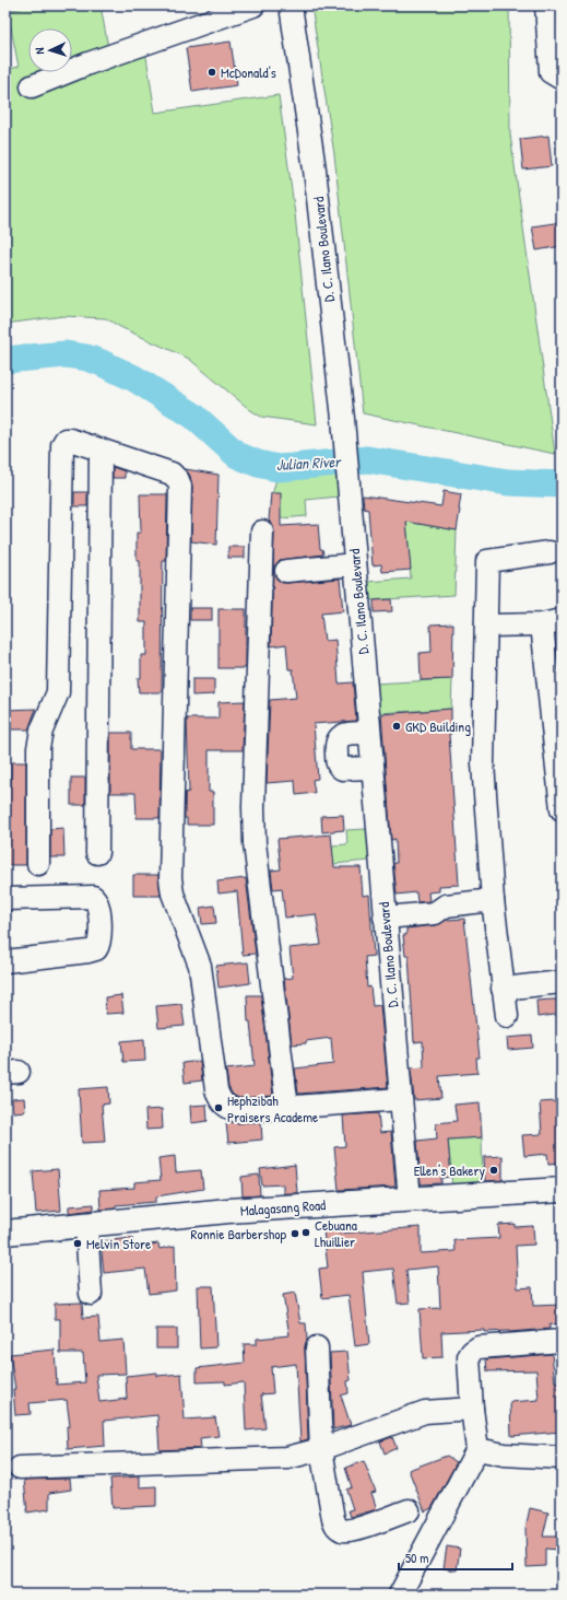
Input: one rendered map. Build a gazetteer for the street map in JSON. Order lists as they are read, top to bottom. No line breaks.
{"streets":{"main road":["Malagasang Road"],"street":["D. C. Ilano Boulevard"]},"crossings":[["D. C. Ilano Boulevard","Malagasang Road"]],"water":["Julian River"],"places":["McDonald's","GKD Building","Hephzibah Praisers Academe","Ellen's Bakery","Cebuana Lhuillier","Ronnie Barbershop","Melvin Store"],"scale_bar":"50 m","north":"left"}
